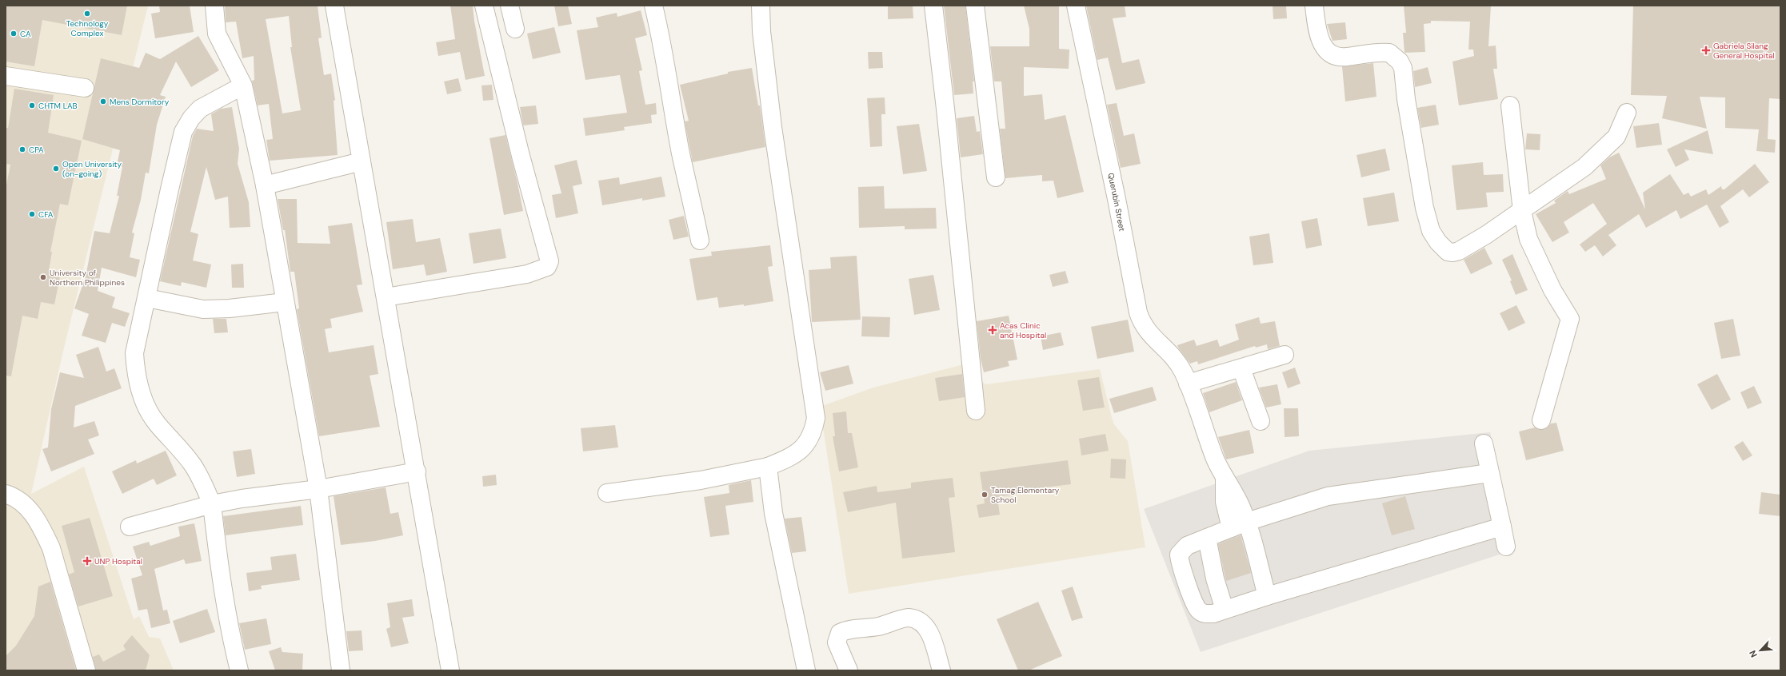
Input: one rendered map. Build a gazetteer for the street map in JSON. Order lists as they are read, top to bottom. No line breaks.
{"streets":{"street":["Querubin Street"]},"places":{"other":["Technology Complex","CA","Mens Dormitory","CHTM LAB","CPA","Open University (on-going)","CFA","University of Northern Philippines","Tamag Elementary School"],"health":["Gabriela Silang General Hospital","Acas Clinic and Hospital","UNP Hospital"]},"north":"bottom left"}
